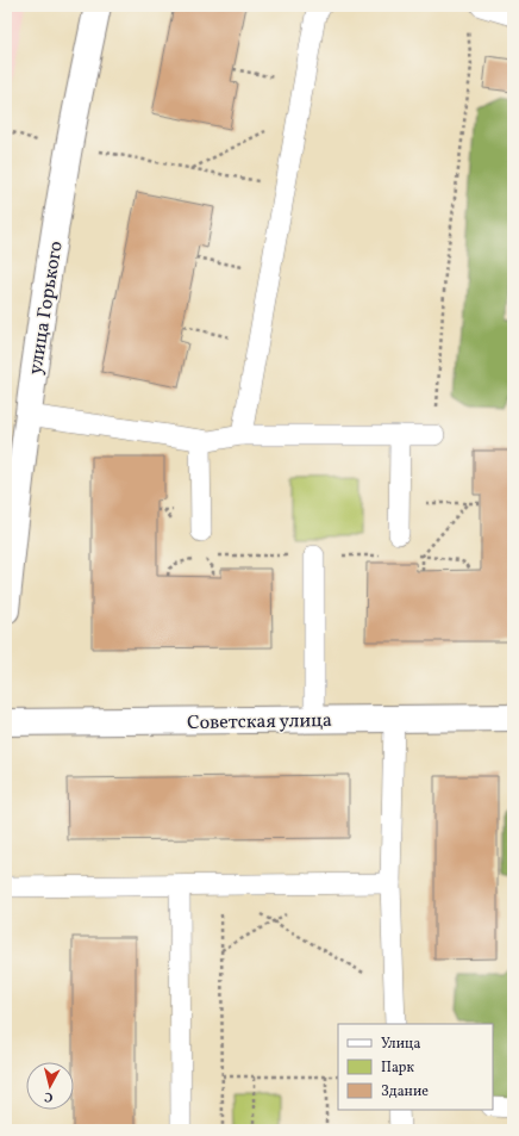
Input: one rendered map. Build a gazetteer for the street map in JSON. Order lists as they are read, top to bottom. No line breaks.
{"streets":{"street":["улица Горького","Советская улица"]},"legend":["Улица","Парк","Здание"],"north":"bottom"}
